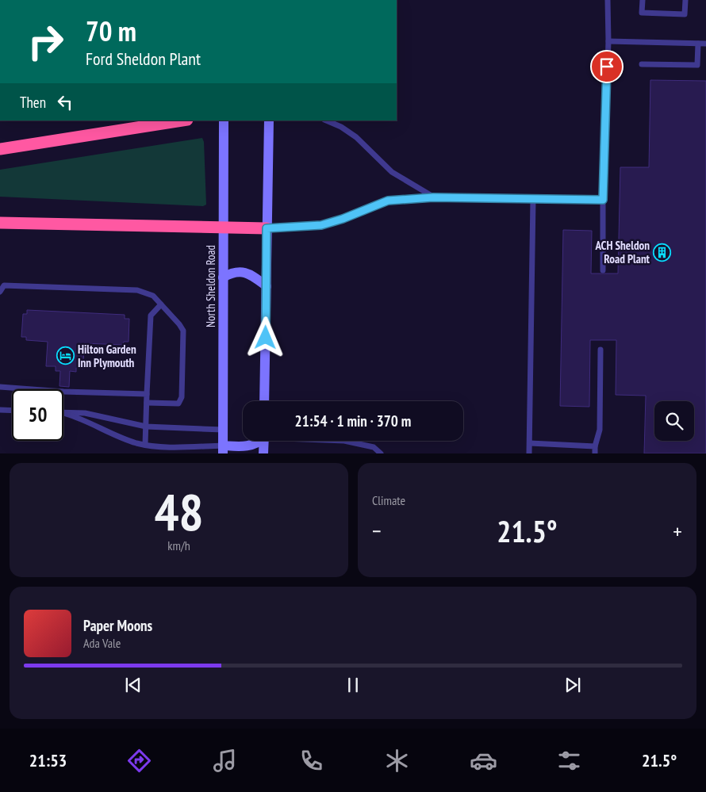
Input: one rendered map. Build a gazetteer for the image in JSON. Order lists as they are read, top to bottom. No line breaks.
{"streets":{"main road":["North Sheldon Road"]},"places":{"building":["ACH Sheldon Road Plant"],"hotel":["Hilton Garden Inn Plymouth"]},"page":{"turn":["70 m","Ford Sheldon Plant"],"then":"Then","limit":"50","trip":"21:54 · 1 min · 370 m","tile":[["48","km/h"],"Climate"],"heat":["−","21.5°","+"],"song":["Paper Moons","Ada Vale"],"tabs":["21:53","21.5°"]}}
